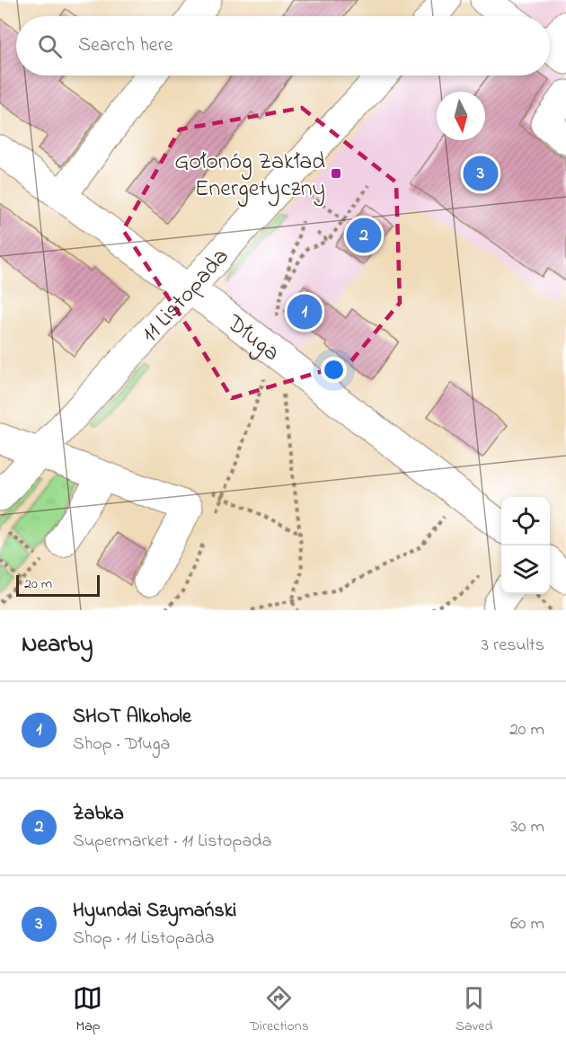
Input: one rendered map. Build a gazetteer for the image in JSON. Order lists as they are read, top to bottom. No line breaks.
{"streets":{"street":["11 Listopada","Długa"]},"crossings":[["11 Listopada","Długa"]],"places":{"transit":["Gołonóg Zakład Energetyczny"]},"scale_bar":"20 m","north":"bottom","page":{"search":"Search here","pins":["3","2","1"],"scale":"20 m","heading":["Nearby","3 results"],"list":[{"mark":"1","name":"SHOT Alkohole","note":"Shop · Długa","value":"20 m"},{"mark":"2","name":"Żabka","note":"Supermarket · 11 Listopada","value":"30 m"},{"mark":"3","name":"Hyundai Szymański","note":"Shop · 11 Listopada","value":"60 m"}],"nav":["Map","Directions","Saved"]}}
